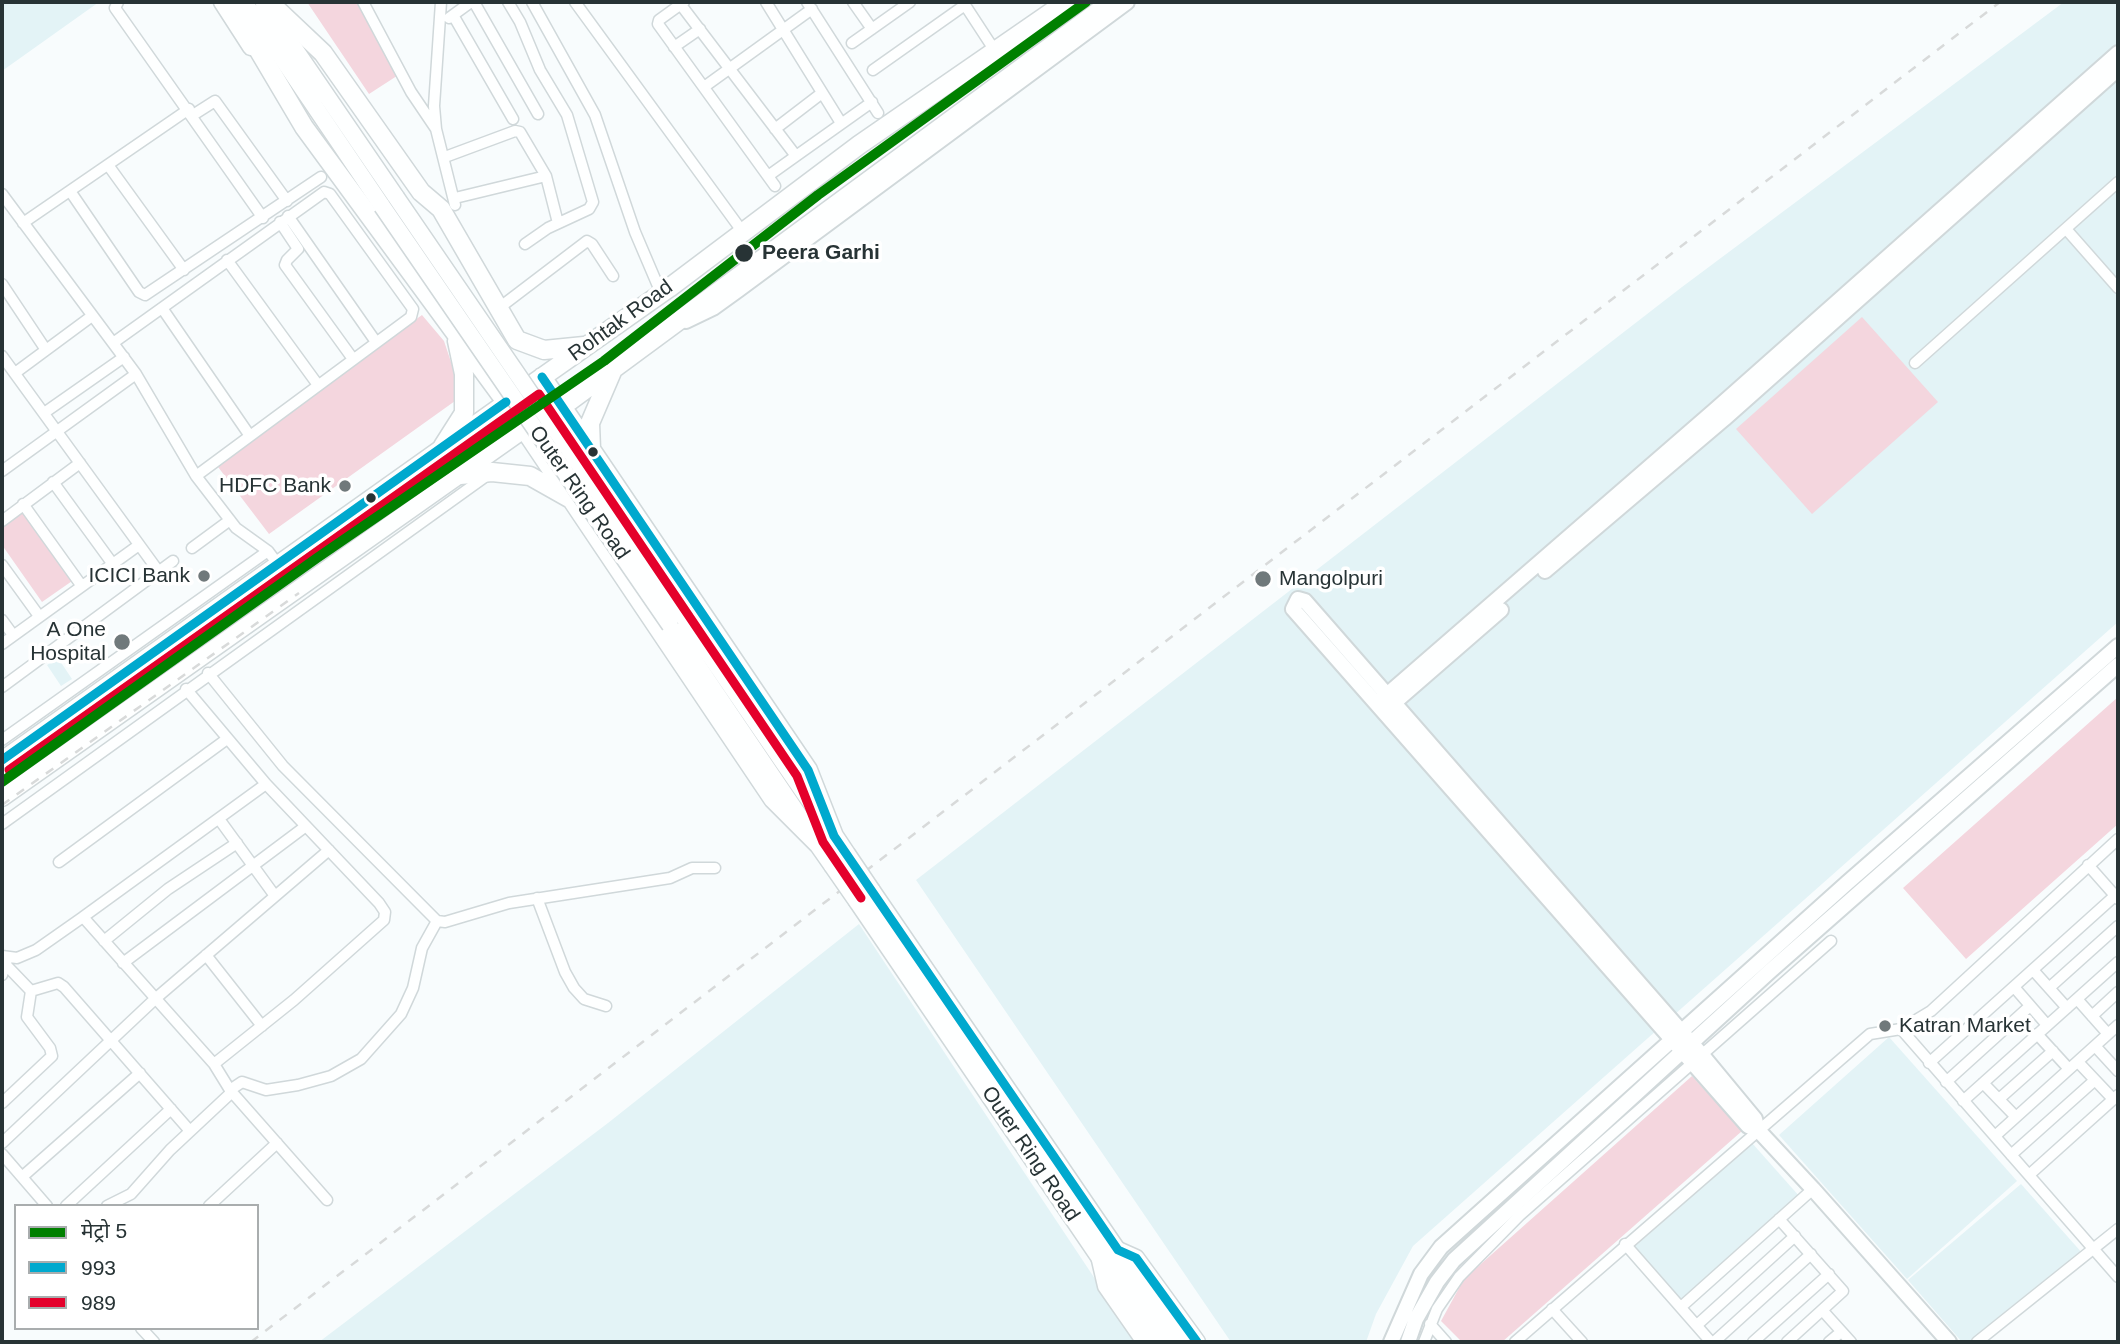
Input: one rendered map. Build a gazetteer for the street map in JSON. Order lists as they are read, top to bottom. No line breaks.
{"streets":{"highway":["Rohtak Road","Outer Ring Road"]},"crossings":[["Rohtak Road","Outer Ring Road"]],"places":["Peera Garhi","HDFC Bank","ICICI Bank","Mangolpuri","A One Hospital","Katran Market"],"lines":["metro line 5","transit line 993","transit line 989"],"legend":["मेट्रो 5","993","989"]}
